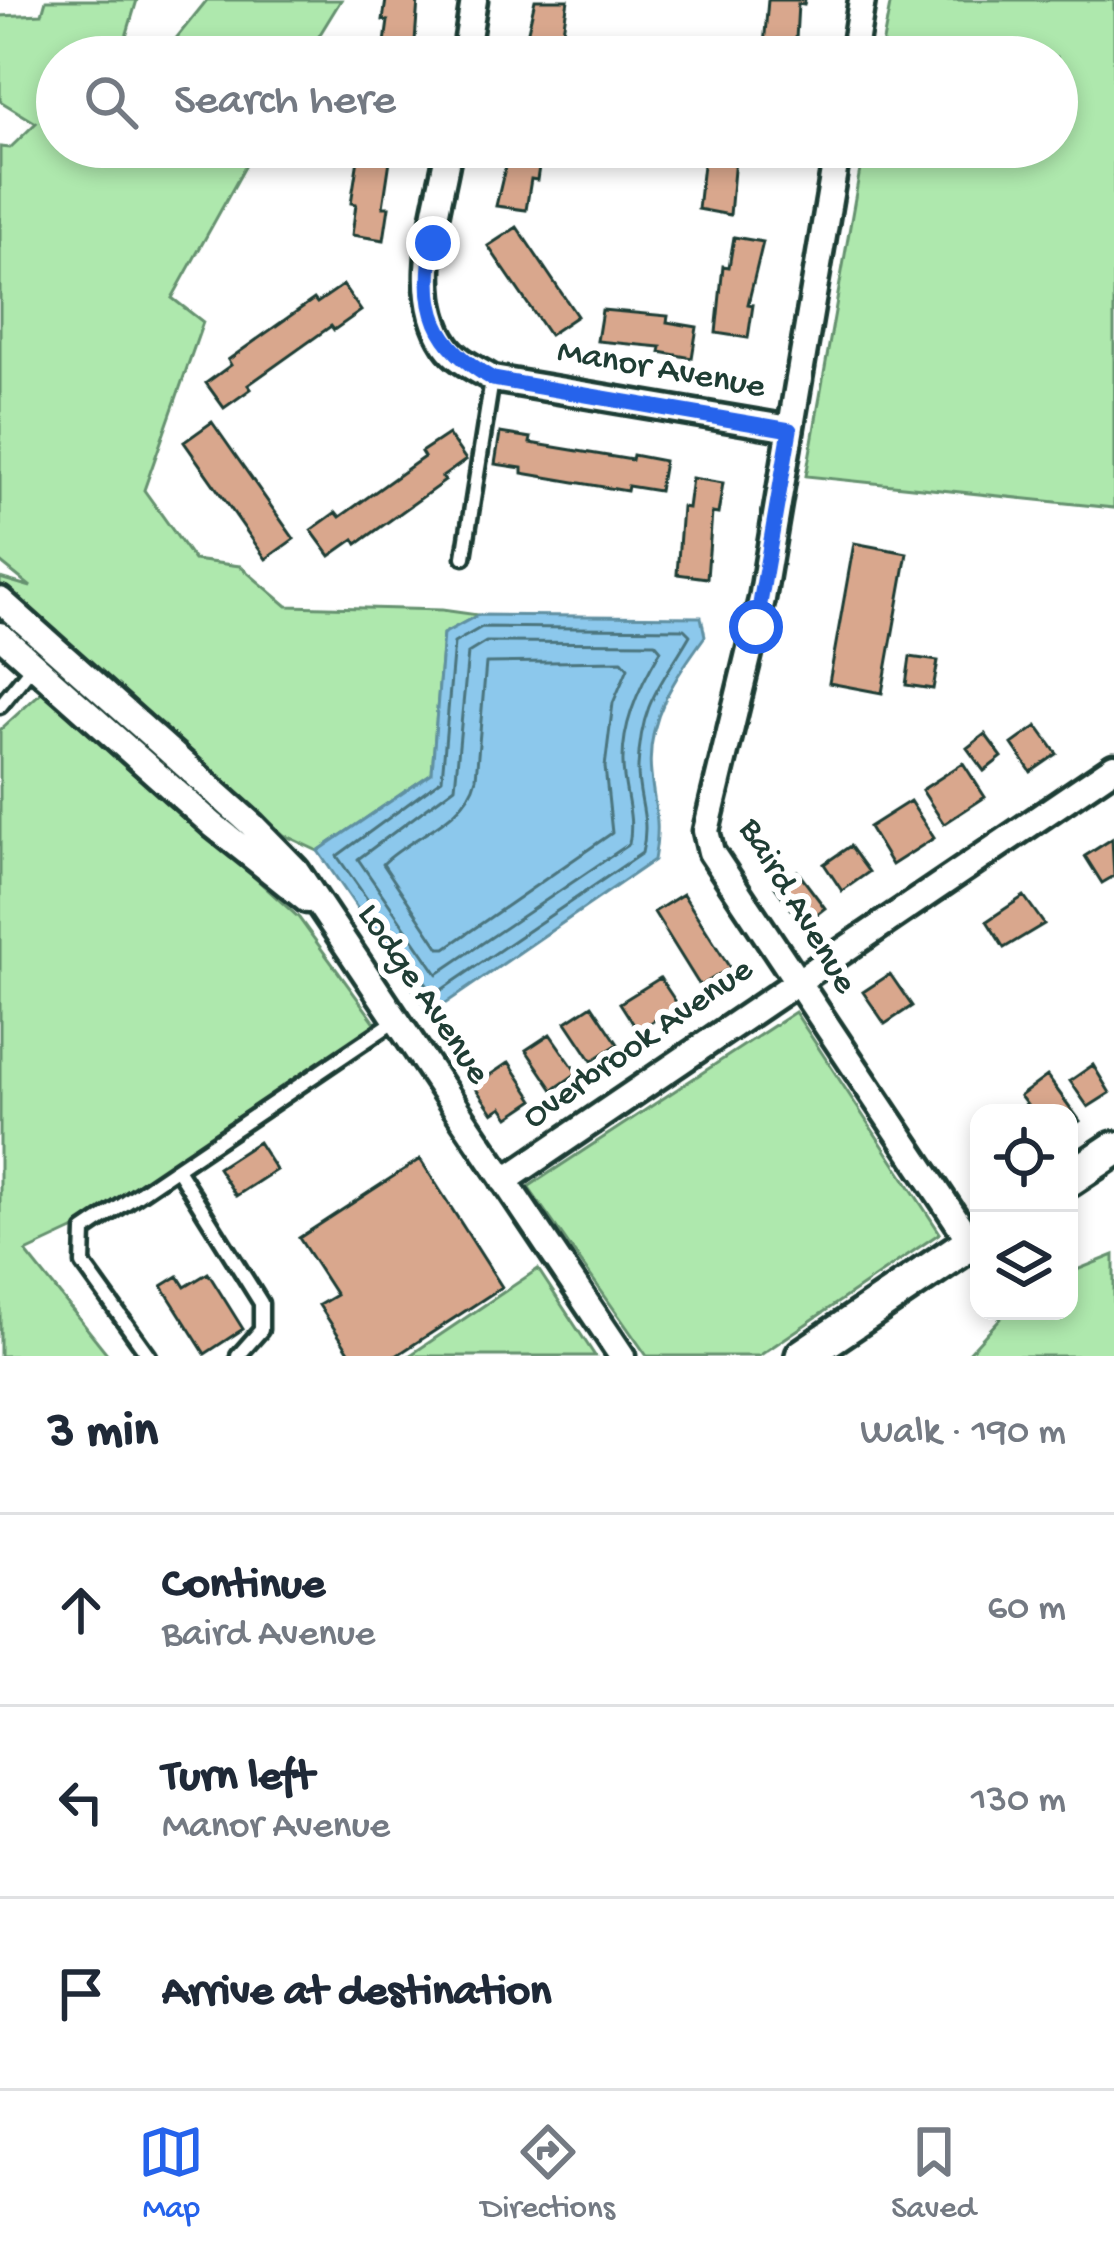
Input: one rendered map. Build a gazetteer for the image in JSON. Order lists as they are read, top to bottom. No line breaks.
{"streets":{"street":["Manor Avenue","Baird Avenue","Lodge Avenue","Overbrook Avenue"]},"crossings":[["Manor Avenue","Baird Avenue"],["Baird Avenue","Overbrook Avenue"],["Lodge Avenue","Overbrook Avenue"]],"page":{"search":"Search here","heading":["3 min","Walk · 190 m"],"list":[["Continue","Baird Avenue","60 m"],["Turn left","Manor Avenue","130 m"],"Arrive at destination"],"nav":["Map","Directions","Saved"]}}
